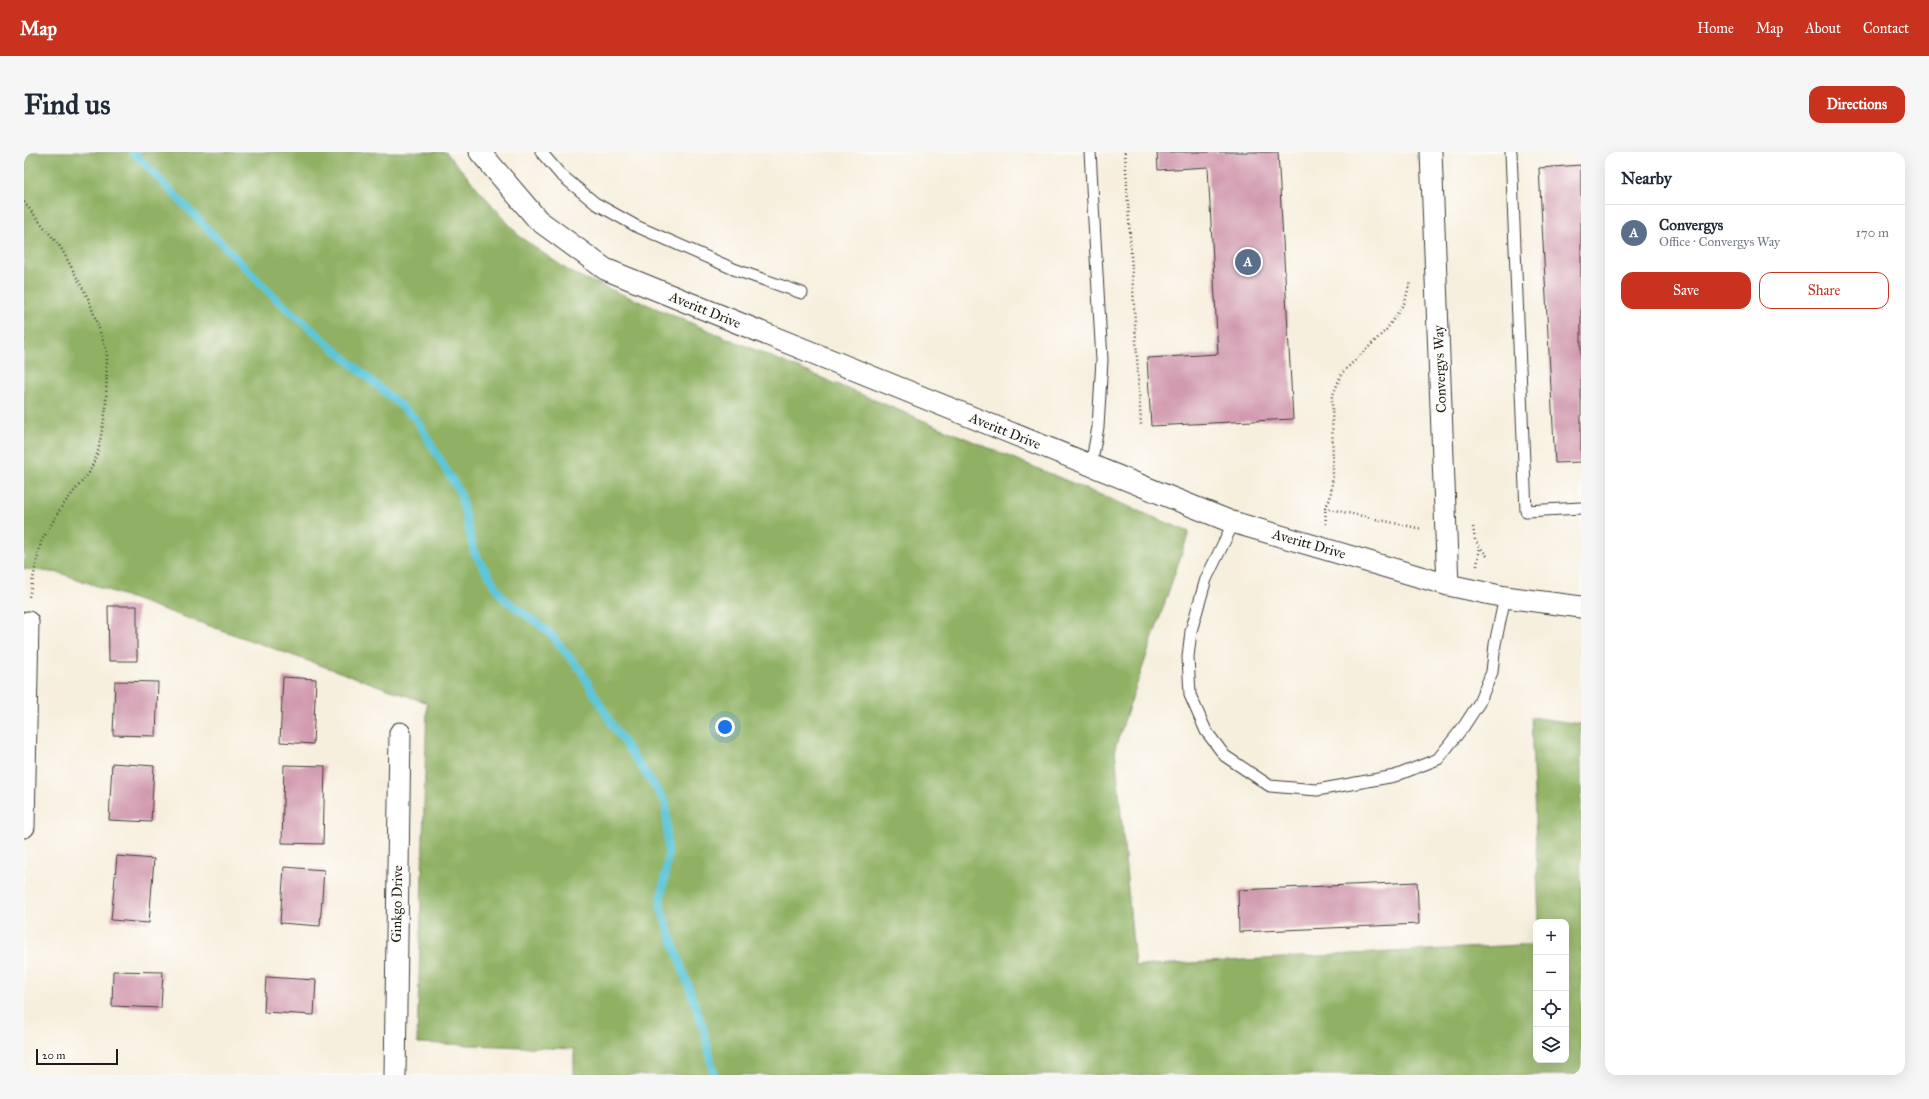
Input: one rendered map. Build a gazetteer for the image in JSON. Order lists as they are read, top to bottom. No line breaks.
{"streets":{"street":["Averitt Drive","Convergys Way","Ginkgo Drive"]},"crossings":[["Averitt Drive","Convergys Way"]],"scale_bar":"20 m","page":{"header":"Map","nav":["Home","Map","About","Contact"],"buttons":["Directions",["Save","Share"]],"title":"Find us","heading":"Nearby","list":[{"mark":"A","name":"Convergys","note":"Office · Convergys Way","value":"170 m"}],"pins":"A","map_buttons":["+","−"],"scale":"20 m"}}
